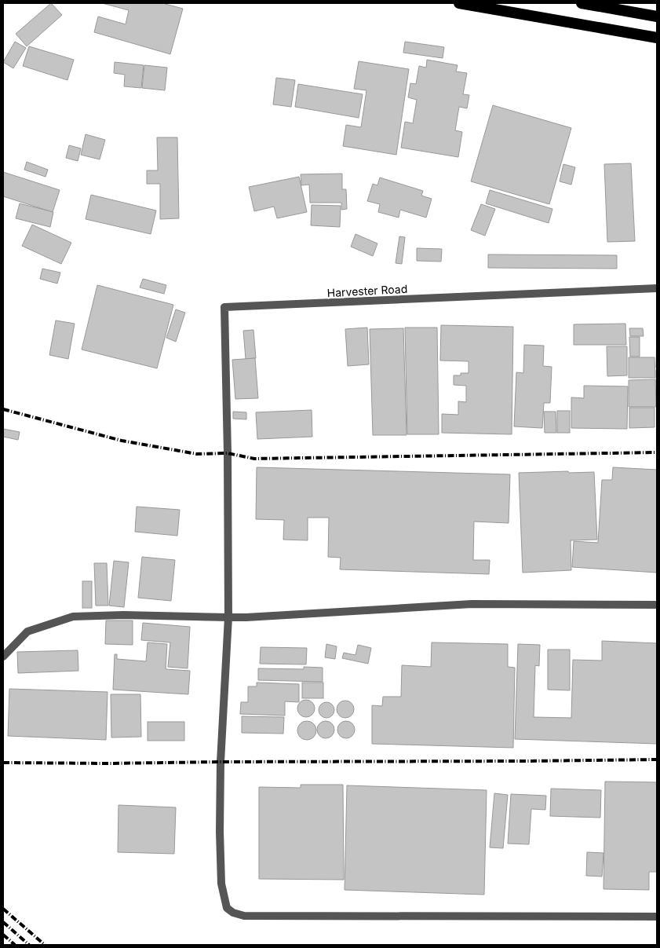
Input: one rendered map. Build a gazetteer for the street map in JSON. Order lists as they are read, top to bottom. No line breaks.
{"streets":{"street":["Harvester Road"]}}
